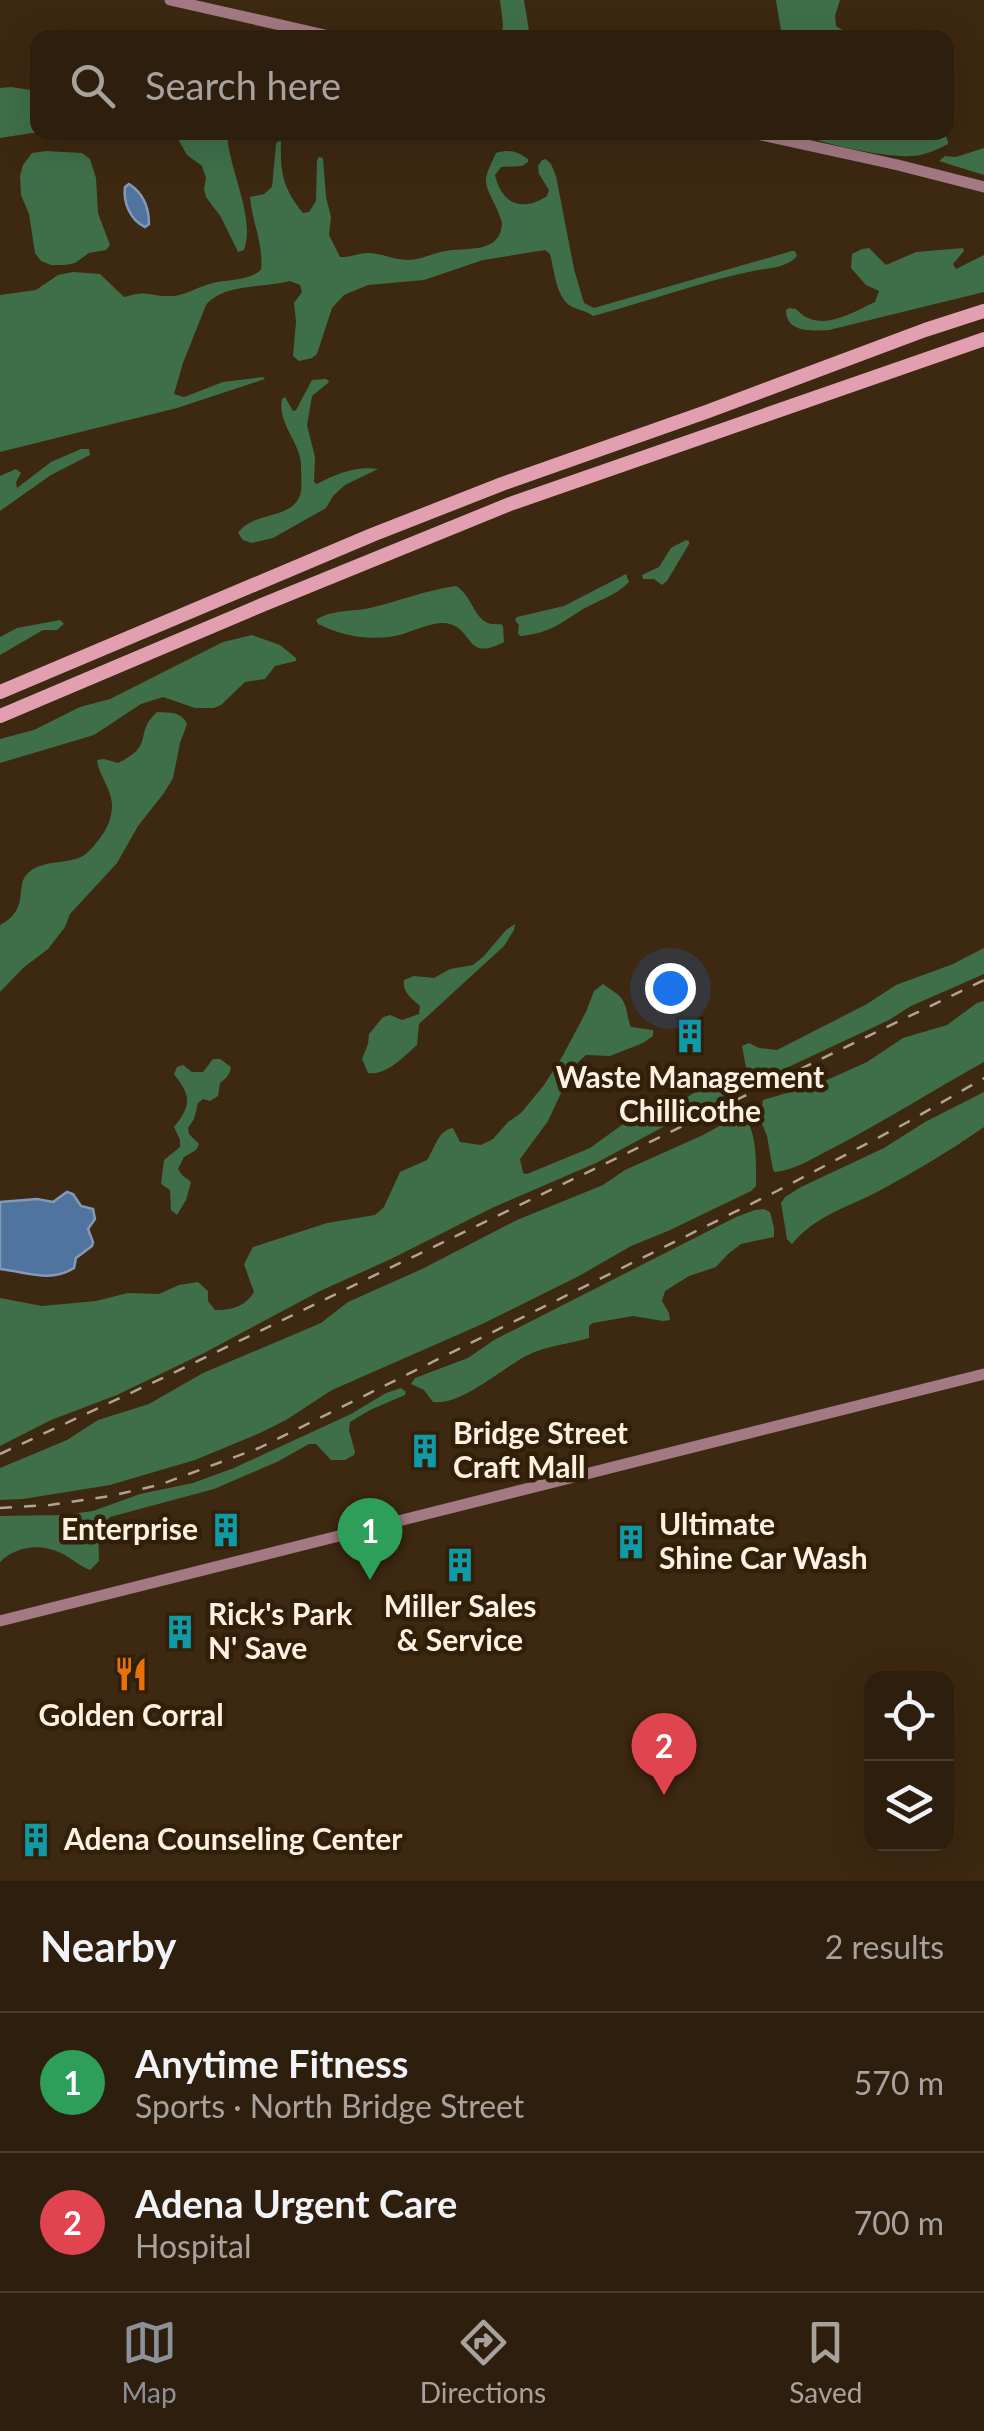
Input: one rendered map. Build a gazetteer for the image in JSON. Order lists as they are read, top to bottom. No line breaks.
{"places":{"building":["Waste Management Chillicothe","Bridge Street Craft Mall","Enterprise","Ultimate Shine Car Wash","Miller Sales & Service","Rick's Park N' Save","Adena Counseling Center"],"restaurant":["Golden Corral"]},"page":{"search":"Search here","pins":["1","2"],"heading":["Nearby","2 results"],"list":[{"mark":"1","name":"Anytime Fitness","note":"Sports · North Bridge Street","value":"570 m"},{"mark":"2","name":"Adena Urgent Care","note":"Hospital","value":"700 m"}],"nav":["Map","Directions","Saved"]}}
